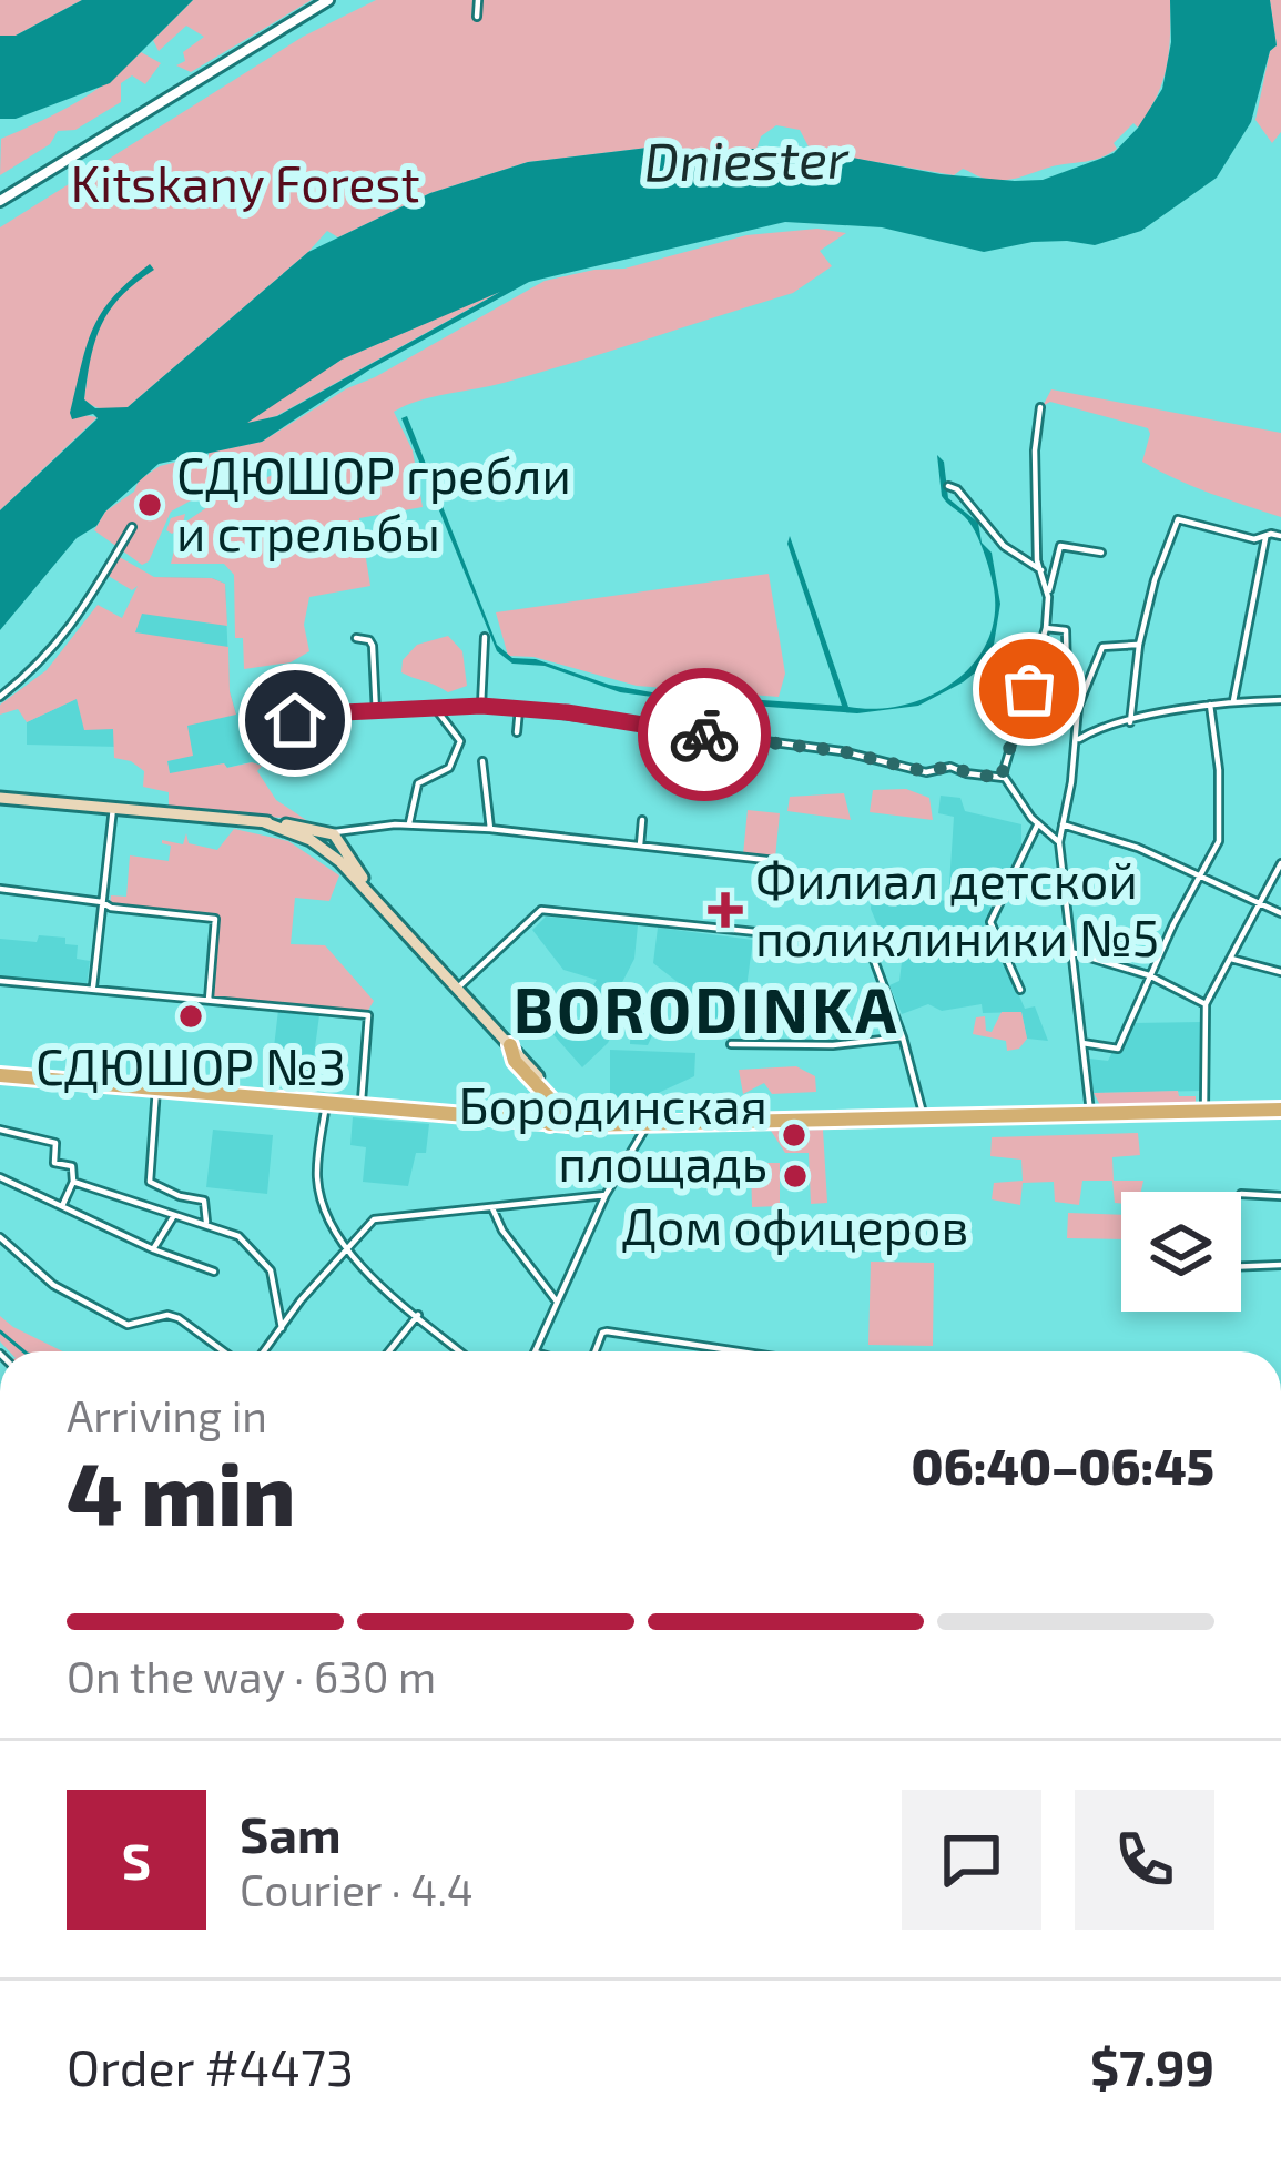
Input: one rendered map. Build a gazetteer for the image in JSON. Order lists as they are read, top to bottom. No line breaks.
{"districts":["BORODINKA"],"water":["Dniester"],"parks":["Kitskany Forest"],"places":{"other":["СДЮШОР гребли и стрельбы","СДЮШОР №3","Бородинская площадь","Дом офицеров"],"health":["Филиал детской поликлиники №5"]},"page":{"heading":["4 min","Arriving in","06:40–06:45"],"panel":["Sam","Courier · 4.4","Order #4473","$7.99"],"bar":"On the way · 630 m","round":"S"}}
